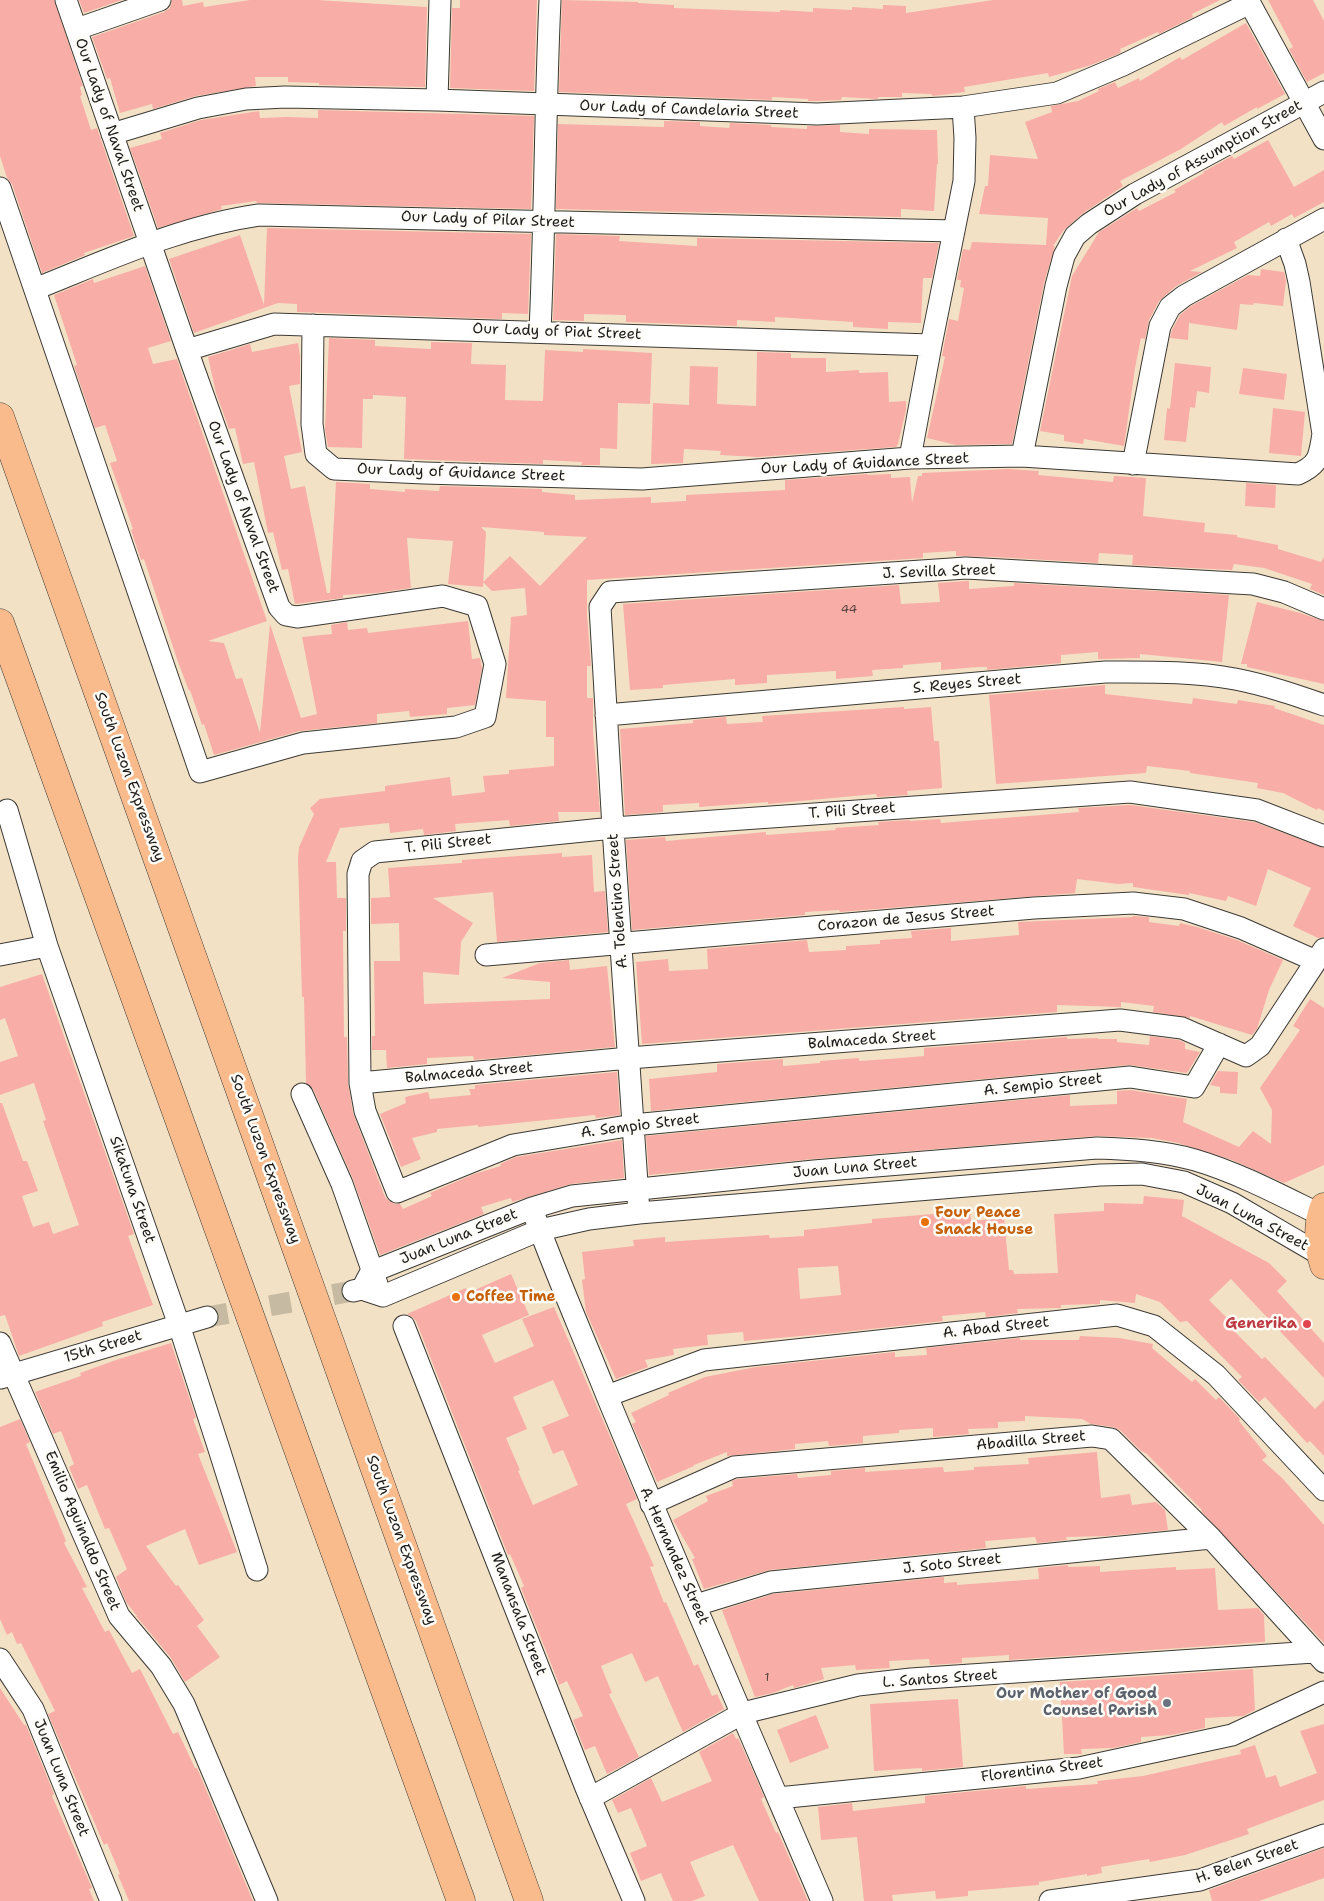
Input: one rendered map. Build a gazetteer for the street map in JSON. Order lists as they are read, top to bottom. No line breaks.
{"streets":{"main road":["South Luzon Expressway","Juan Luna Street"],"street":["Our Lady of Candelaria Street","Our Lady of Naval Street","Our Lady of Assumption Street","Our Lady of Pilar Street","Our Lady of Piat Street","Our Lady of Guidance Street","J. Sevilla Street","S. Reyes Street","T. Pili Street","A. Tolentino Street","Corazon de Jesus Street","Balmaceda Street","A. Sempio Street","Sikatuna Street","A. Abad Street","15th Street","Abadilla Street","Emilio Aguinaldo Street","A. Hernandez Street","J. Soto Street","Manansala Street","L. Santos Street","Florentina Street","H. Belen Street"]},"crossings":[["Our Lady of Candelaria Street","Our Lady of Naval Street"],["Our Lady of Naval Street","Our Lady of Pilar Street"],["Our Lady of Naval Street","Our Lady of Piat Street"],["Our Lady of Assumption Street","Our Lady of Guidance Street"],["Our Lady of Piat Street","Our Lady of Guidance Street"],["J. Sevilla Street","A. Tolentino Street"],["S. Reyes Street","A. Tolentino Street"],["T. Pili Street","A. Tolentino Street"],["T. Pili Street","A. Sempio Street"],["A. Tolentino Street","Corazon de Jesus Street"],["A. Tolentino Street","Balmaceda Street"],["A. Tolentino Street","A. Sempio Street"],["A. Tolentino Street","Juan Luna Street"],["Corazon de Jesus Street","Balmaceda Street"],["Balmaceda Street","A. Sempio Street"],["Juan Luna Street","A. Hernandez Street"],["Sikatuna Street","15th Street"],["A. Abad Street","A. Hernandez Street"],["15th Street","Emilio Aguinaldo Street"],["Abadilla Street","A. Hernandez Street"],["Abadilla Street","J. Soto Street"],["Abadilla Street","L. Santos Street"],["A. Hernandez Street","J. Soto Street"],["A. Hernandez Street","L. Santos Street"],["A. Hernandez Street","Florentina Street"],["Manansala Street","L. Santos Street"]],"places":["Four Peace Snack House","Coffee Time","Generika","Our Mother of Good Counsel Parish"],"house_numbers":["44","1"]}
